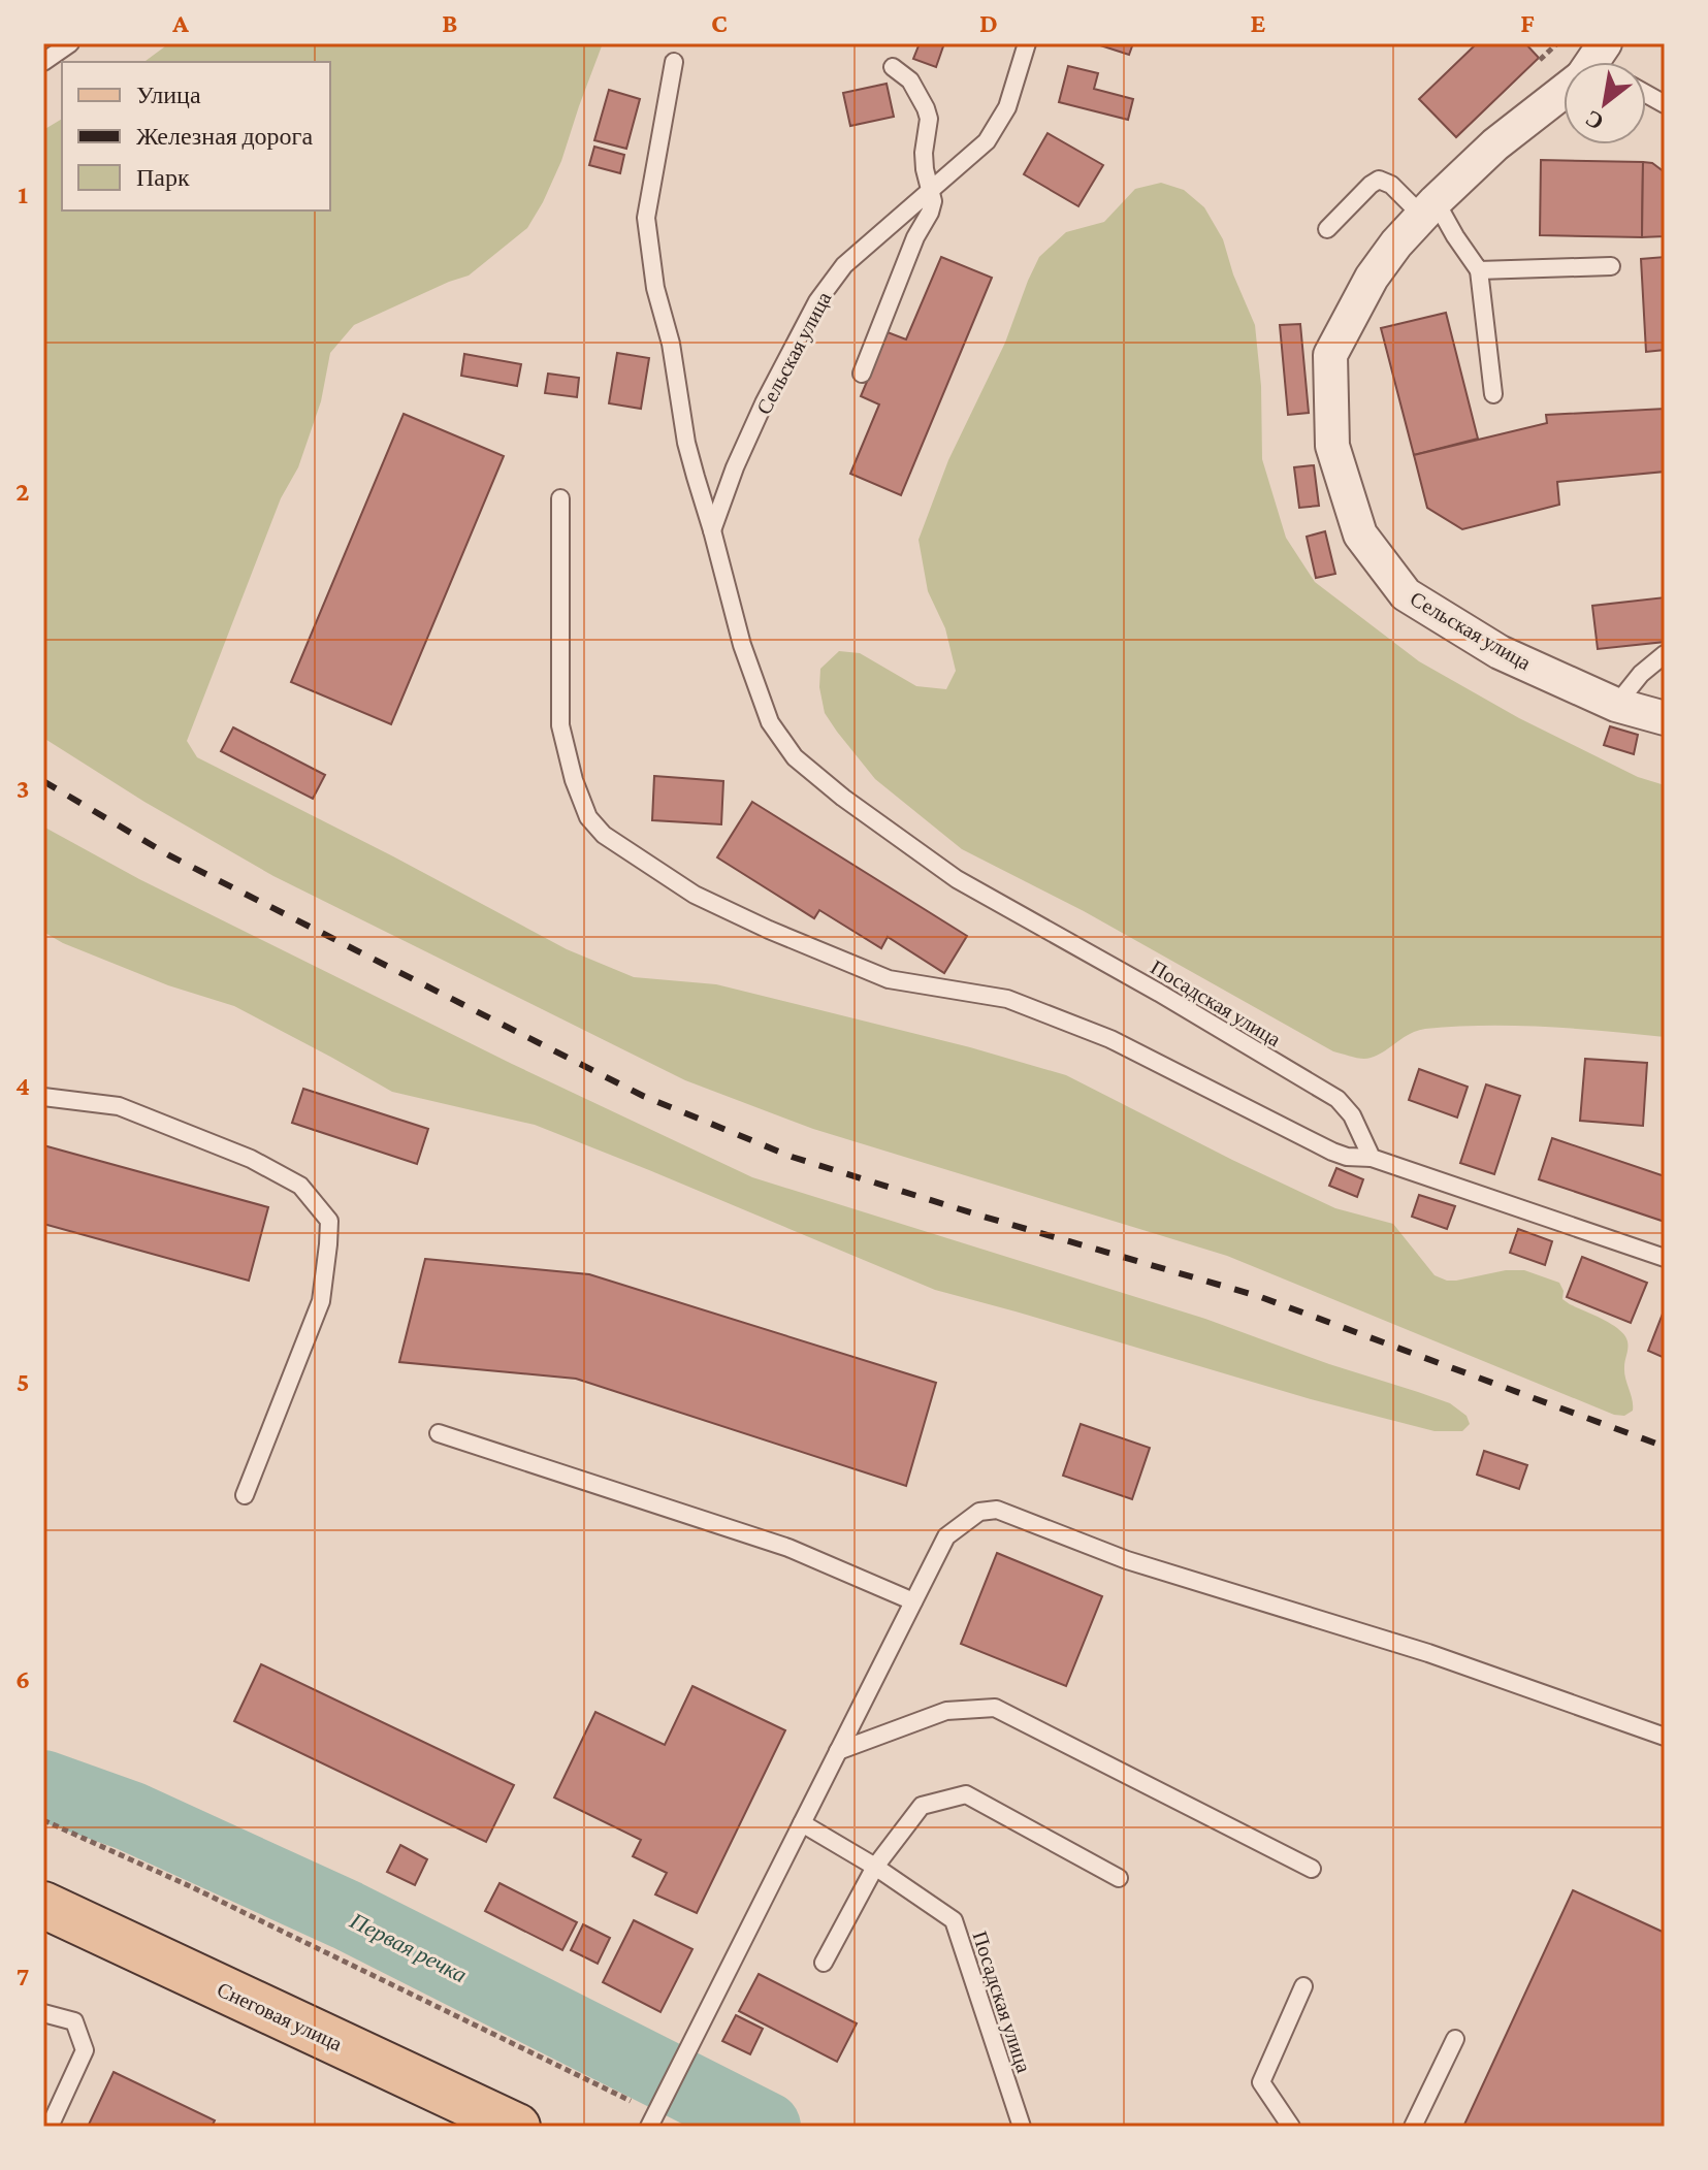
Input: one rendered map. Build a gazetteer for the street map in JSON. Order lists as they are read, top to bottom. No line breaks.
{"streets":{"main road":["Снеговая улица"],"street":["Сельская улица"],"lane":["Посадская улица"]},"crossings":[["Сельская улица","Посадская улица"]],"water":["Первая речка"],"legend":["Улица","Железная дорога","Парк"],"north":"bottom left","grid":{"columns":["A","B","C","D","E","F"],"rows":["1","2","3","4","5","6","7"]}}
